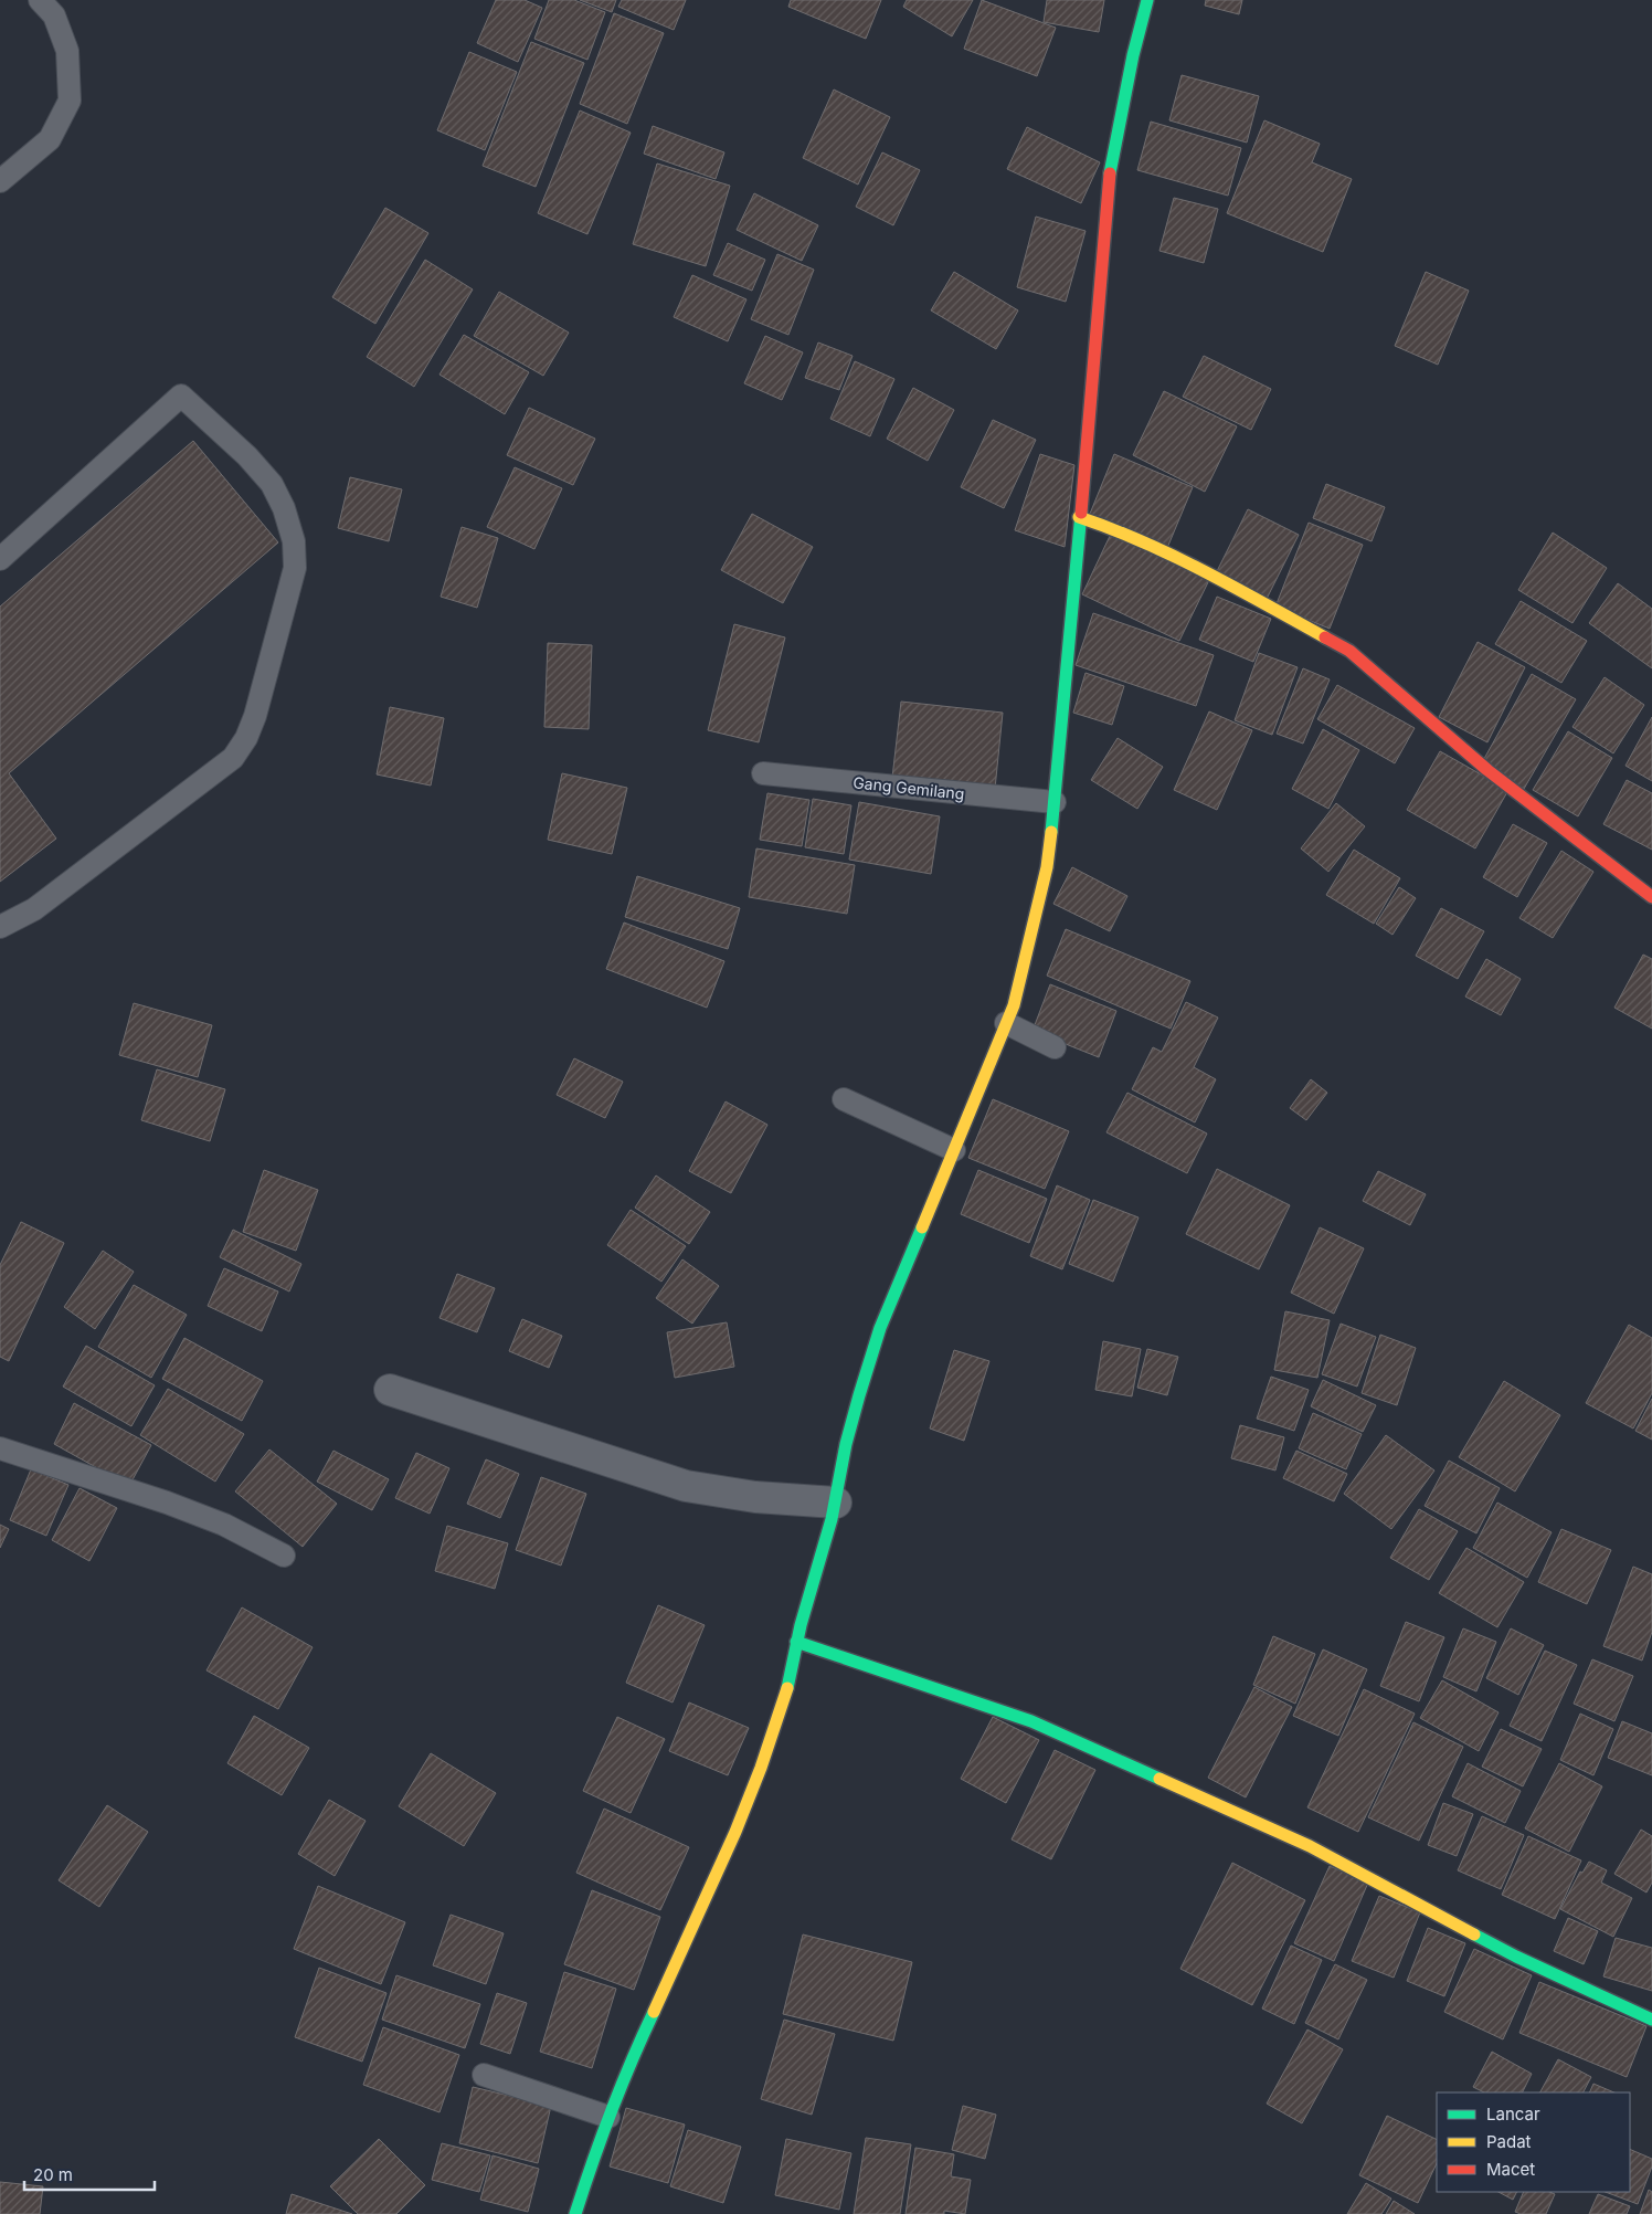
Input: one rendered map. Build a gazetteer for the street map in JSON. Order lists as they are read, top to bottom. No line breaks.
{"streets":{"lane":["Gang Gemilang"]},"legend":["Lancar","Padat","Macet"],"scale_bar":"20 m"}
